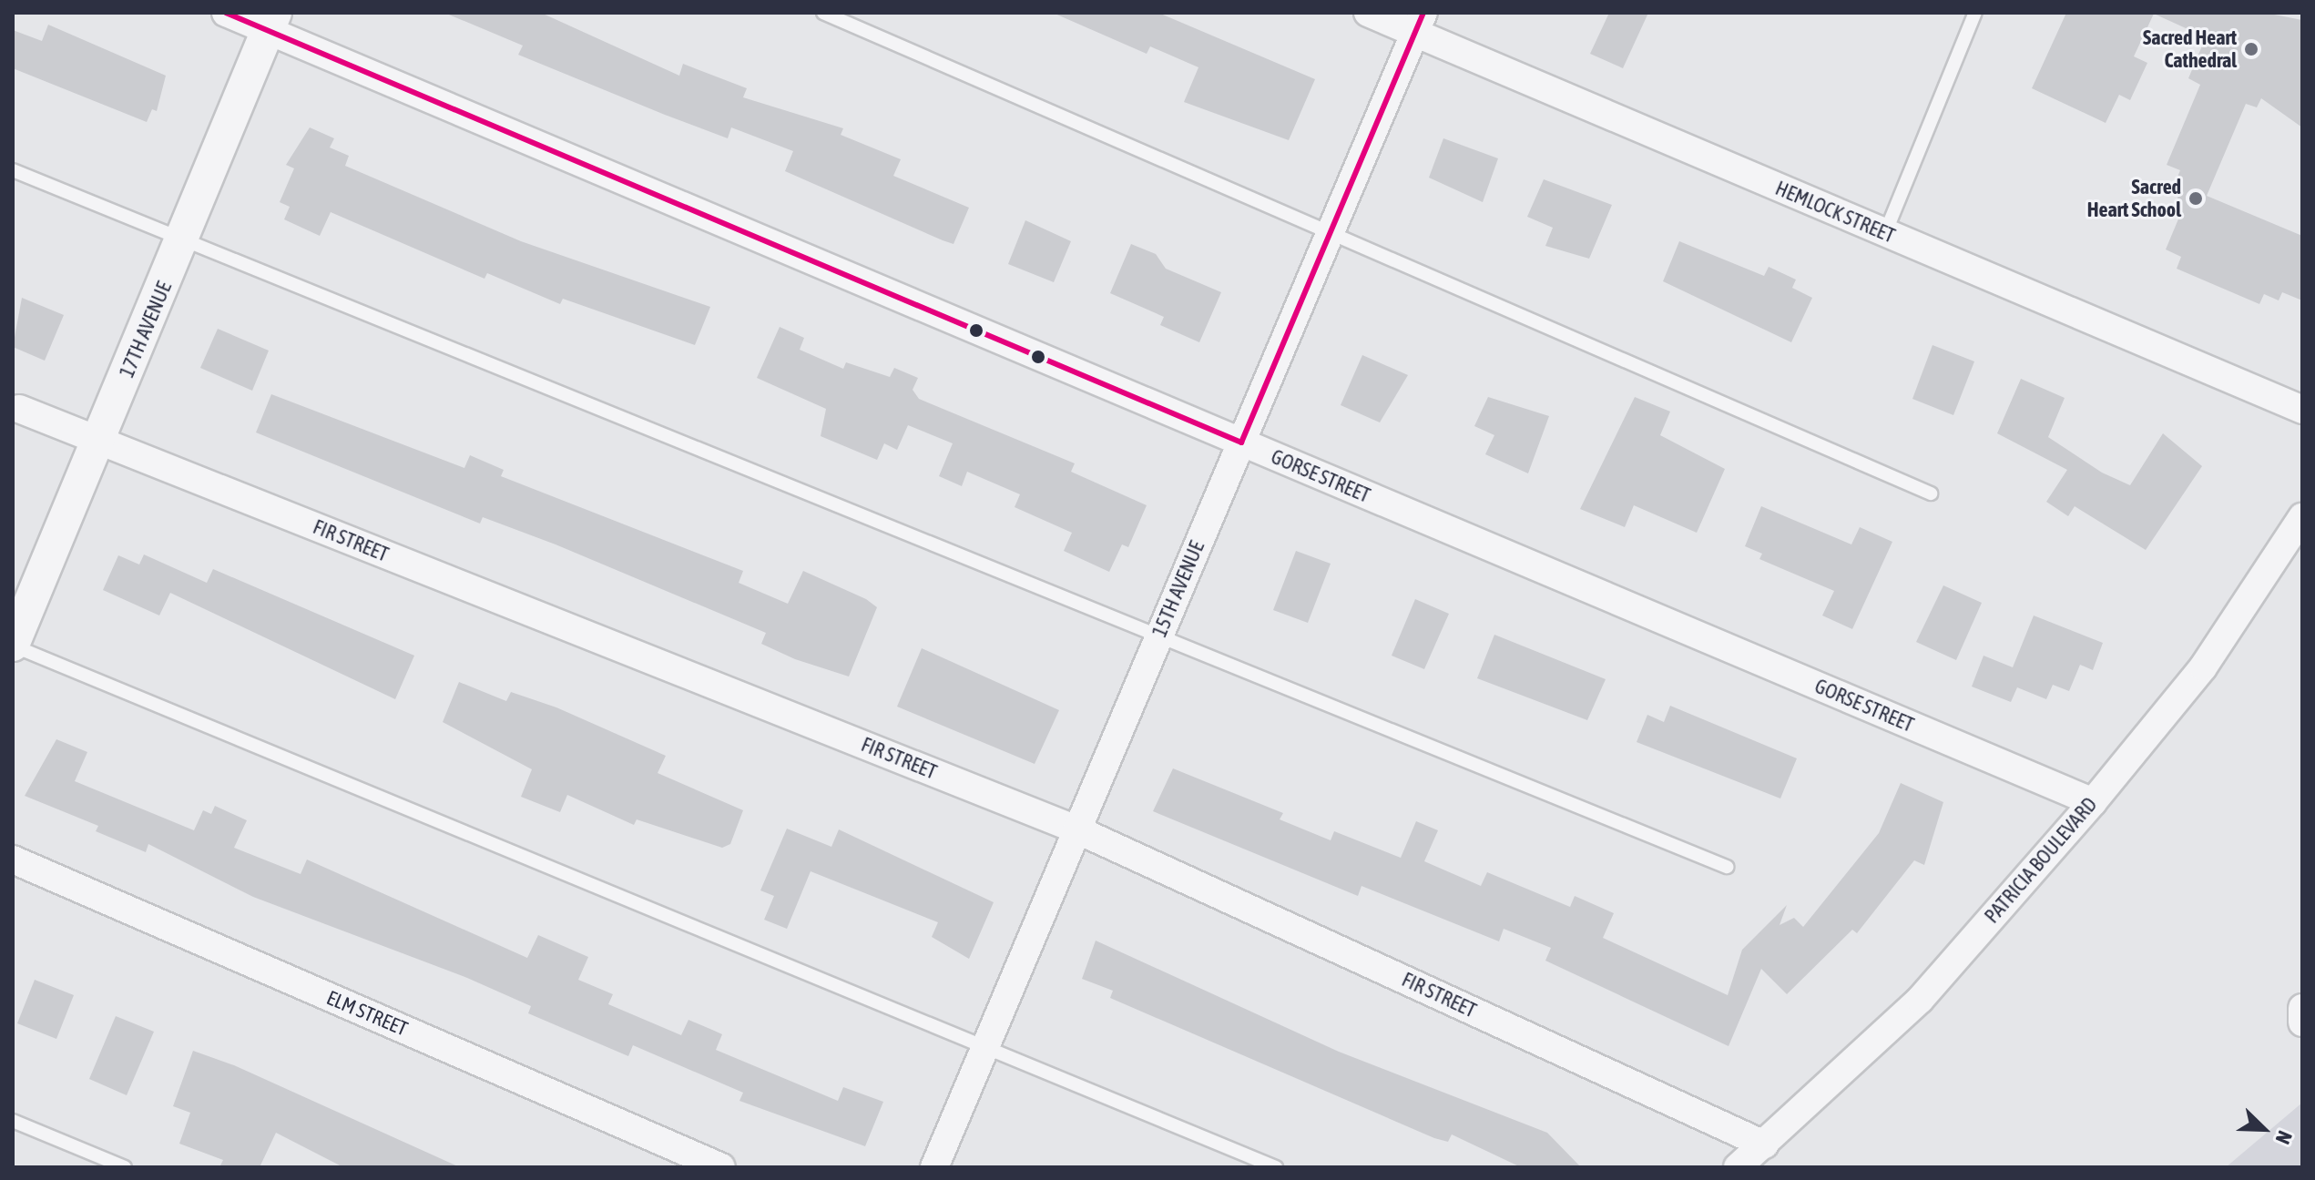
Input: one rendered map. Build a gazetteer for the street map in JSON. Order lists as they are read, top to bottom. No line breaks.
{"streets":{"street":["HEMLOCK STREET","17TH AVENUE","GORSE STREET","FIR STREET","15TH AVENUE","PATRICIA BOULEVARD","ELM STREET"]},"crossings":[["HEMLOCK STREET","15TH AVENUE"],["17TH AVENUE","GORSE STREET"],["17TH AVENUE","FIR STREET"],["GORSE STREET","15TH AVENUE"],["GORSE STREET","PATRICIA BOULEVARD"],["FIR STREET","15TH AVENUE"],["FIR STREET","PATRICIA BOULEVARD"]],"places":["Sacred Heart Cathedral","Sacred Heart School"],"north":"bottom right"}
